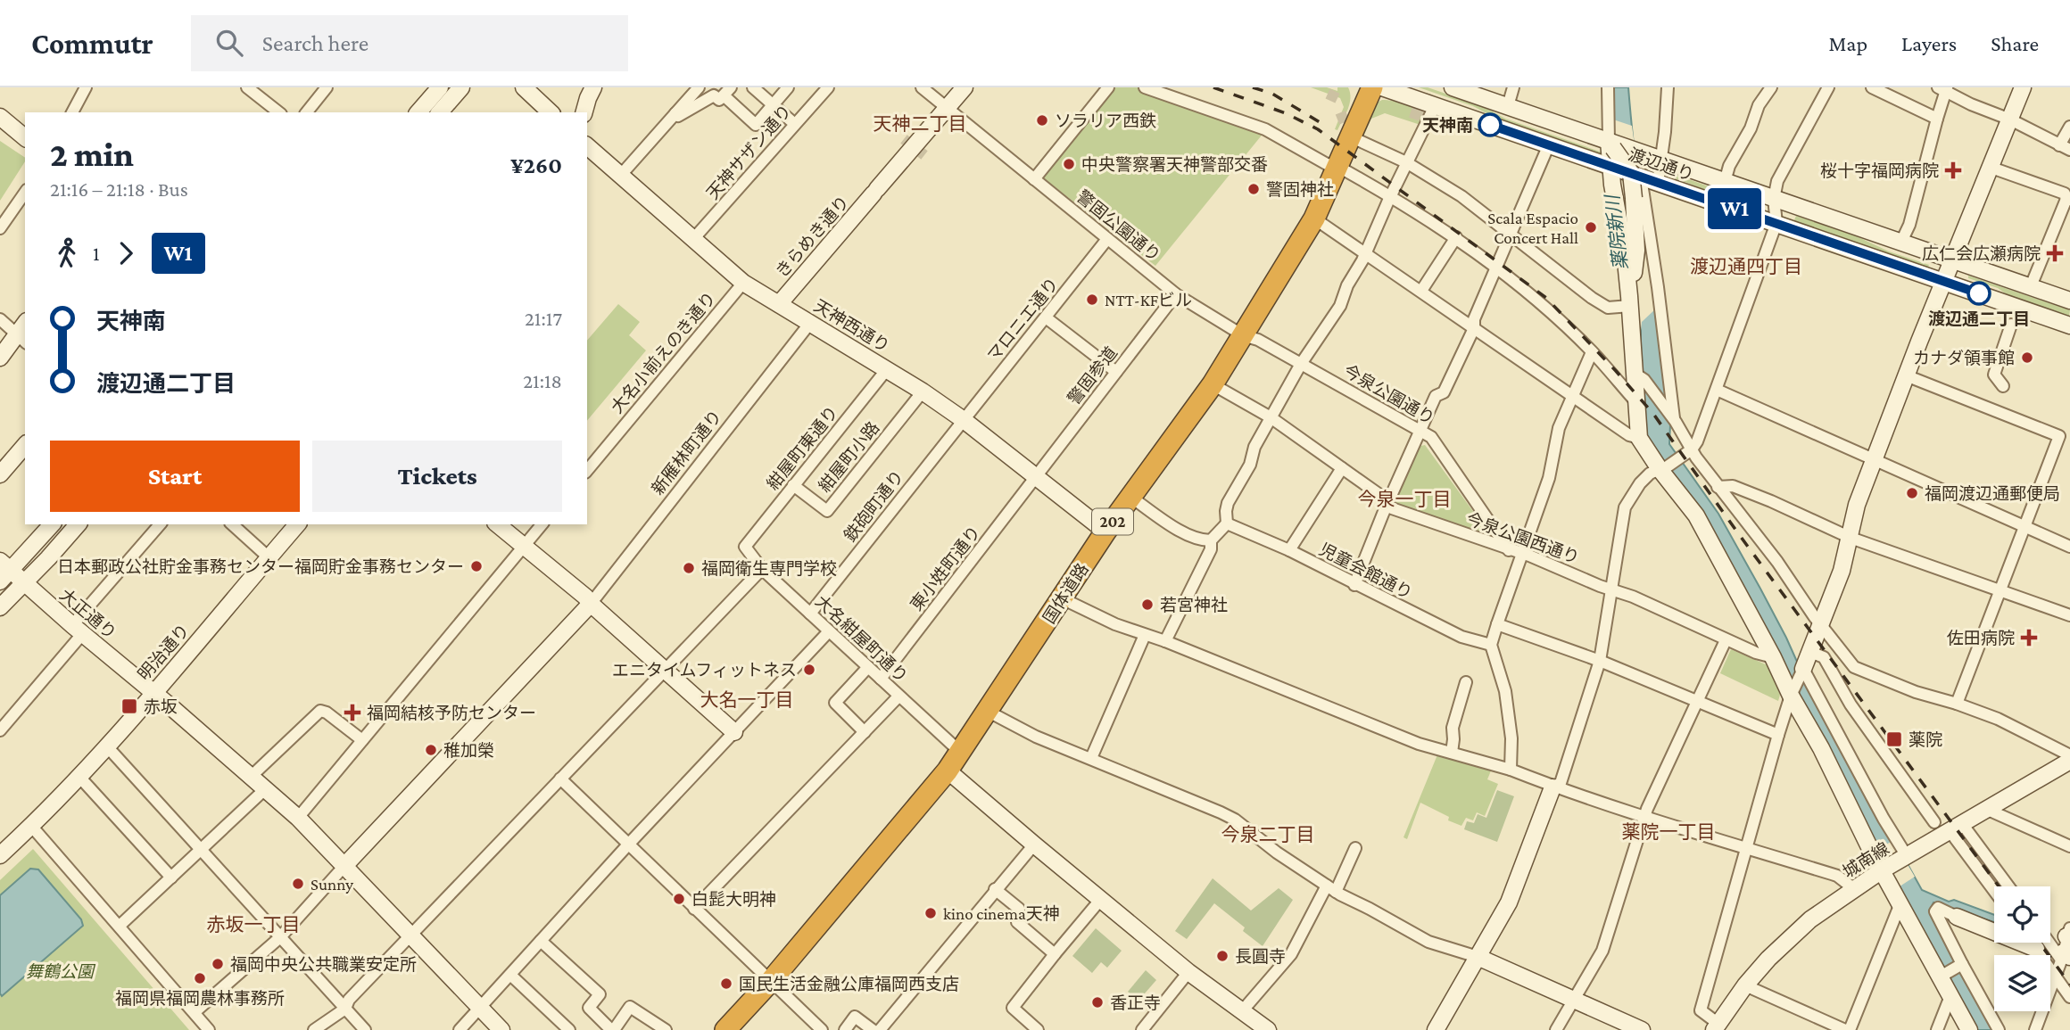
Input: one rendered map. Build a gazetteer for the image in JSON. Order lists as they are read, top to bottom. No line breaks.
{"streets":{"highway":["202","国体道路"],"street":["天神サザン通り","渡辺通り","警固公園通り","きらめき通り","マロニエ通り","天神西通り","大名小前えのき通り","警固参道","今泉公園通り","紺屋町東通り","新雁林町通り","紺屋町小路","鉄砲町通り","今泉公園西通り","東小姓町通り","児童会館通り","大正通り","大名紺屋町通り","明治通り","城南線"]},"crossings":[["天神サザン通り","天神西通り"],["警固公園通り","きらめき通り"],["警固公園通り","マロニエ通り"],["警固公園通り","警固参道"],["警固公園通り","今泉公園通り"],["警固公園通り","国体道路"],["きらめき通り","天神西通り"],["マロニエ通り","天神西通り"],["マロニエ通り","鉄砲町通り"],["天神西通り","大名小前えのき通り"],["天神西通り","警固参道"],["天神西通り","紺屋町東通り"],["天神西通り","新雁林町通り"],["天神西通り","紺屋町小路"],["天神西通り","鉄砲町通り"],["天神西通り","東小姓町通り"],["天神西通り","国体道路"],["警固参道","東小姓町通り"],["今泉公園通り","今泉公園西通り"],["今泉公園通り","国体道路"],["紺屋町東通り","紺屋町小路"],["紺屋町東通り","大名紺屋町通り"],["鉄砲町通り","大名紺屋町通り"],["今泉公園西通り","国体道路"],["東小姓町通り","大名紺屋町通り"],["国体道路","大名紺屋町通り"],["大正通り","明治通り"]],"districts":["天神二丁目","渡辺通四丁目","今泉一丁目","大名一丁目","薬院一丁目","今泉二丁目","赤坂一丁目"],"water":["薬院新川"],"parks":["舞鶴公園"],"places":{"other":["ソラリア西鉄","天神南","中央警察署天神警部交番","警固神社","Scala Espacio Concert Hall","渡辺通二丁目","NTT-KFビル","カナダ領事館","福岡渡辺通郵便局","日本郵政公社貯金事務センター福岡貯金事務センター","福岡衛生専門学校","若宮神社","エニタイムフィットネス","稚加榮","Sunny","白髭大明神","kino cinema天神","長圓寺","福岡中央公共職業安定所","福岡県福岡農林事務所","国民生活金融公庫福岡西支店","香正寺"],"health":["桜十字福岡病院","広仁会広瀬病院","佐田病院","福岡結核予防センター"],"transit":["赤坂","薬院"]},"lines":["bus line W1"],"page":{"header":"Commutr","search":"Search here","nav":["Map","Layers","Share"],"on_map":"W1","heading":["2 min","21:16 – 21:18 · Bus","¥260"],"legs":["1","W1"],"list":[{"name":"天神南","value":"21:17"},{"name":"渡辺通二丁目","value":"21:18"}],"buttons":["Start","Tickets"]}}
